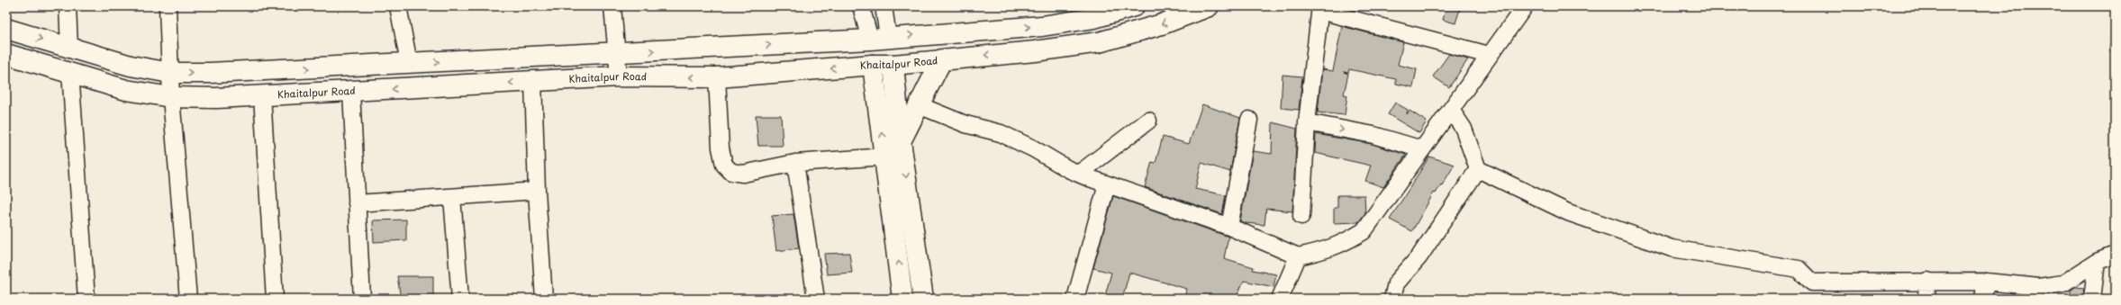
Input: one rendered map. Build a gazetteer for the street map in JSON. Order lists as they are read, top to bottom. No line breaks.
{"streets":{"street":["Khaitalpur Road"]}}
